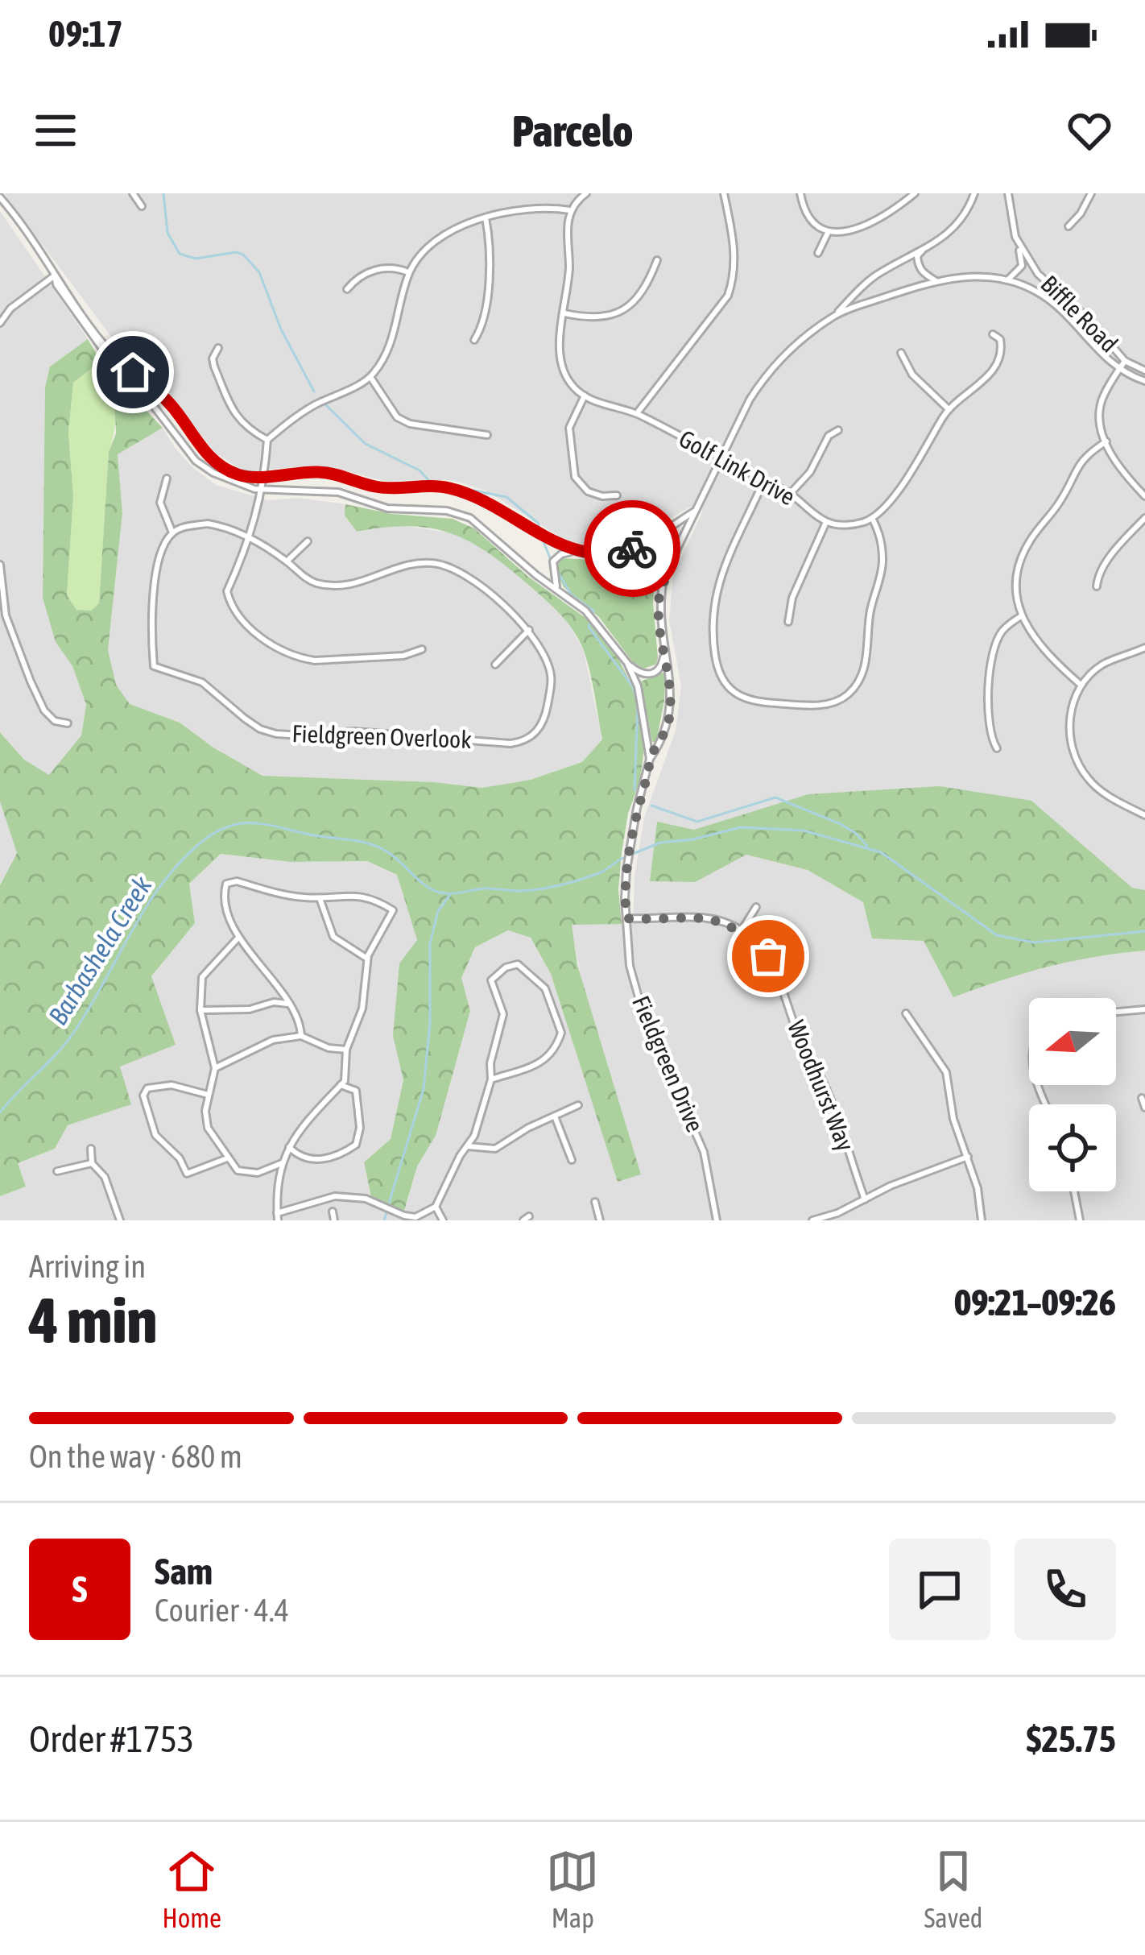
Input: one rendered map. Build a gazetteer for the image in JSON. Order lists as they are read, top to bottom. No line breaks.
{"streets":{"street":["Biffle Road","Golf Link Drive","Fieldgreen Overlook","Fieldgreen Drive","Woodhurst Way"]},"water":["Barbashela Creek"],"north":"left","page":{"status":"09:17","header":"Parcelo","heading":["4 min","Arriving in","09:21–09:26"],"panel":["Sam","Courier · 4.4","Order #1753","$25.75"],"bar":"On the way · 680 m","round":"S","tabs":["Home","Map","Saved"]}}
